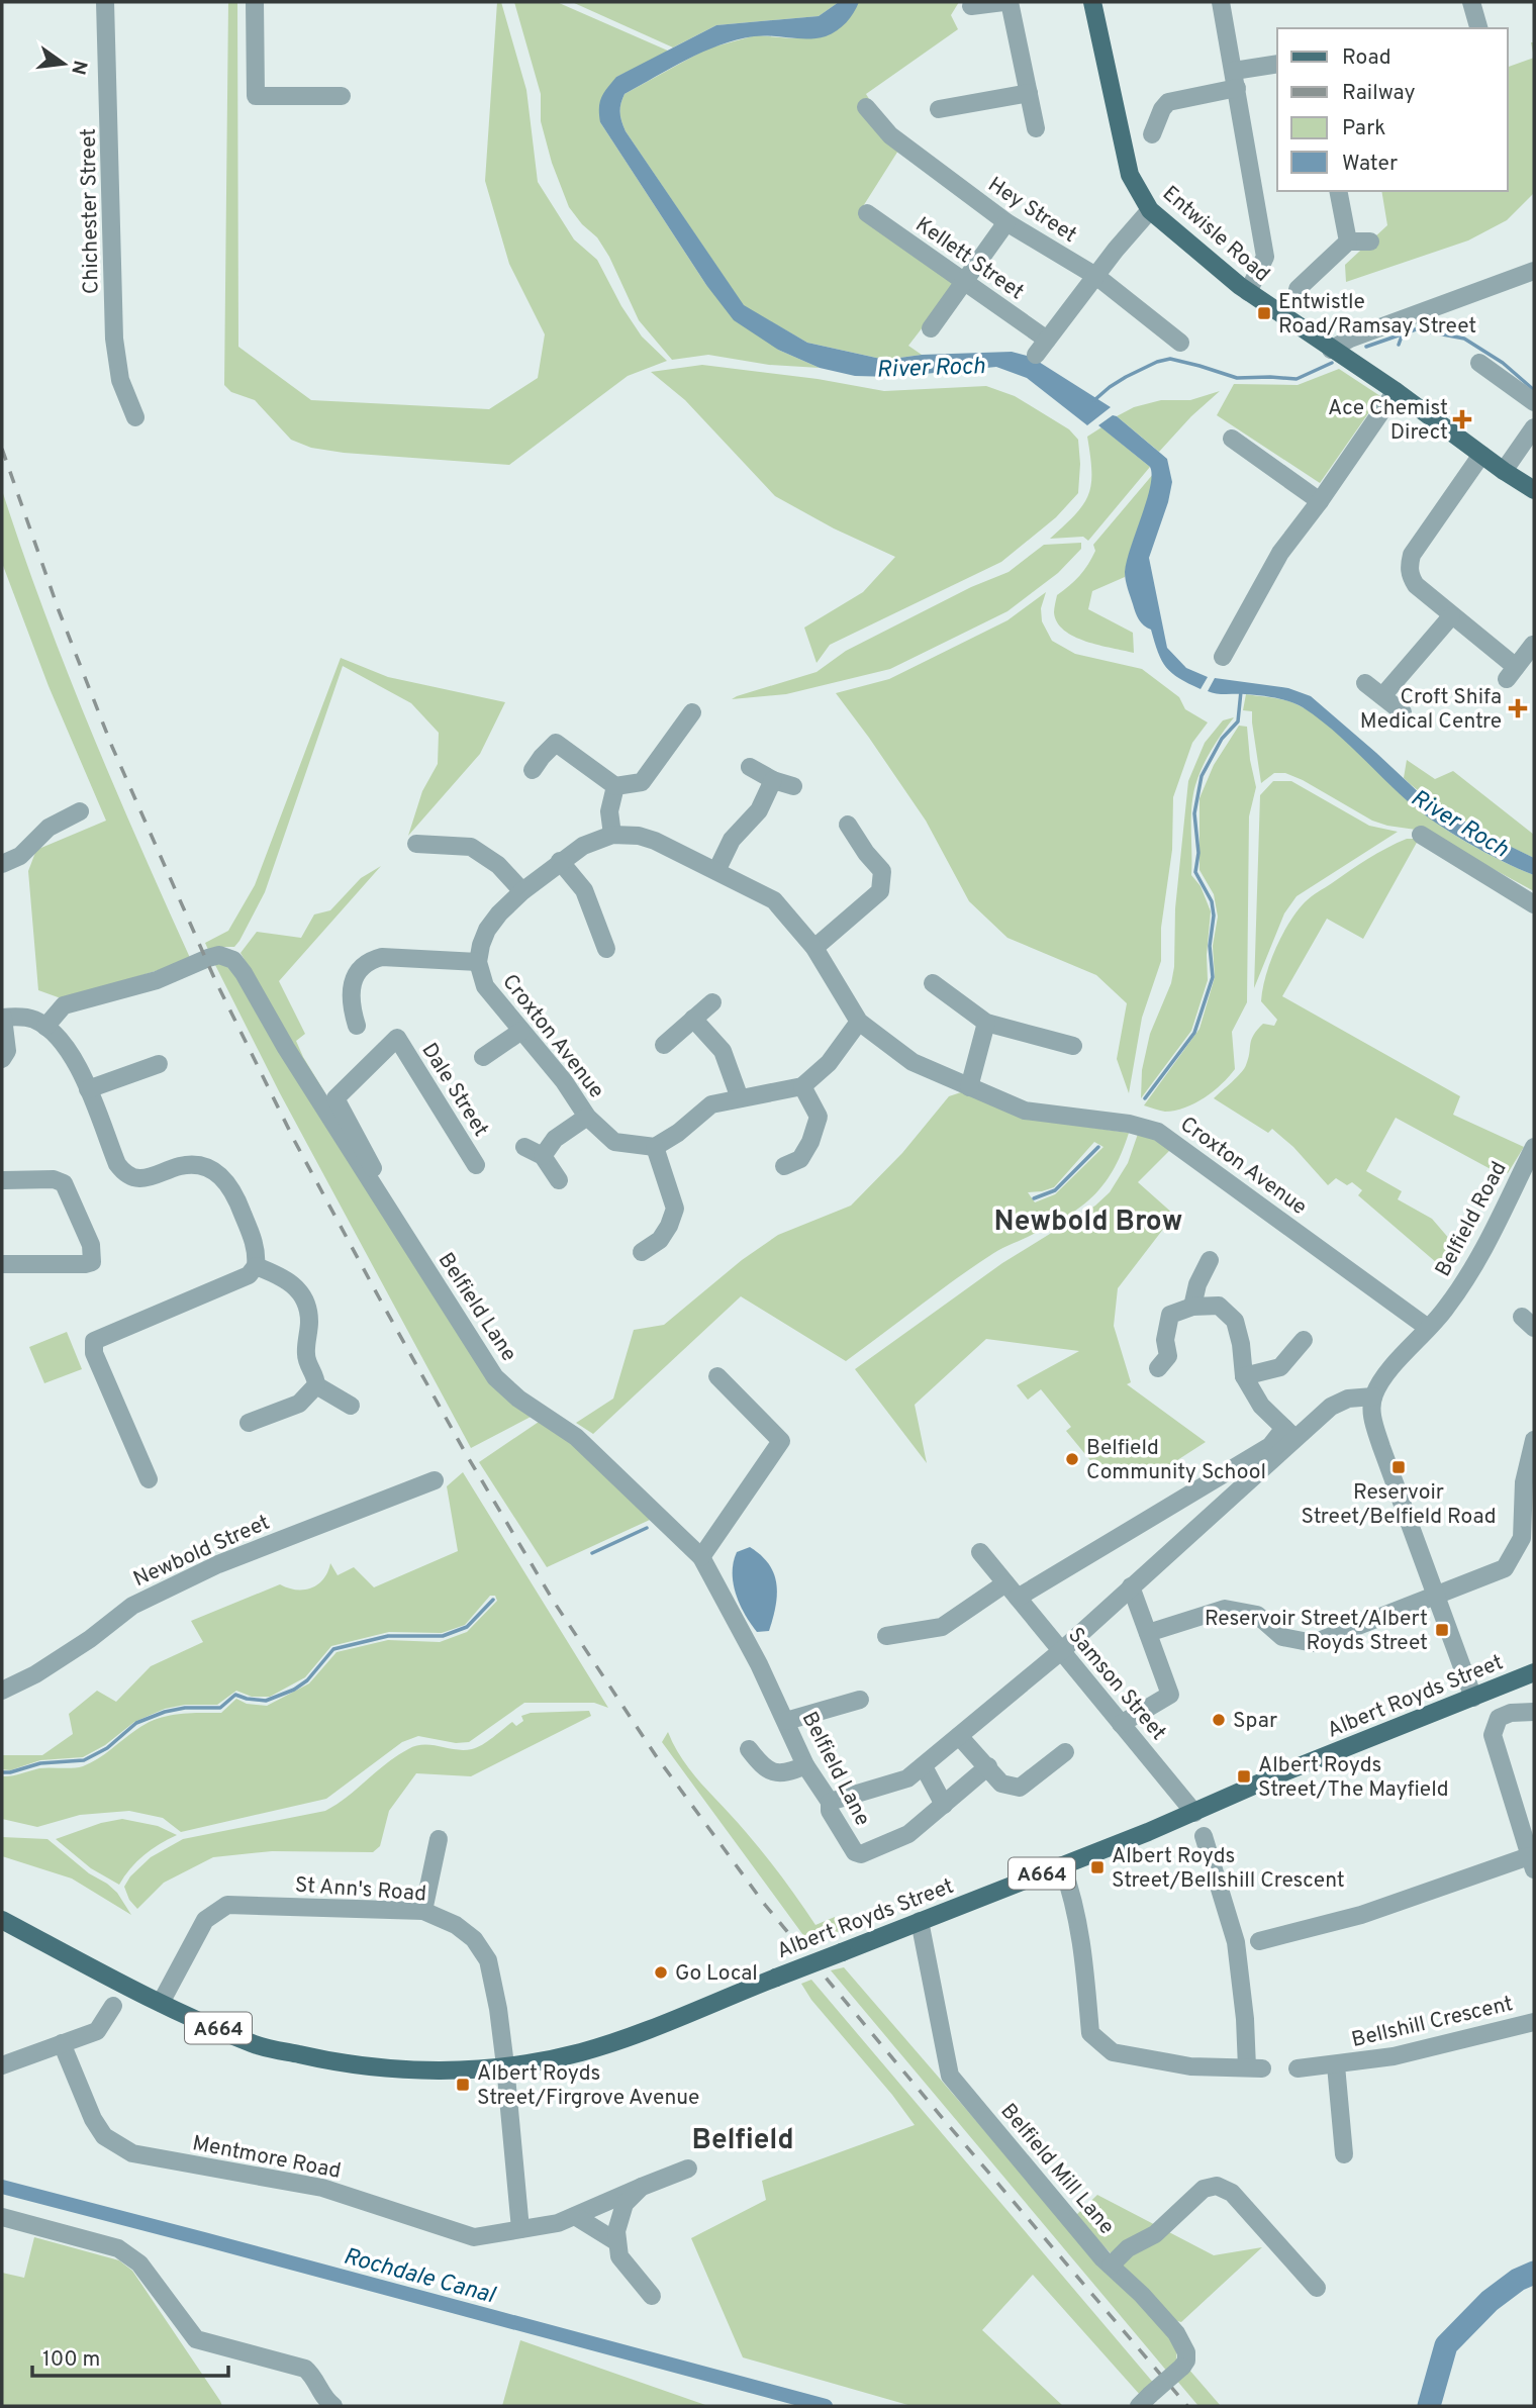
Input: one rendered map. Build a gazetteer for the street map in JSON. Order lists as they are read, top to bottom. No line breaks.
{"streets":{"main road":["Entwisle Road","Albert Royds Street","A664"],"street":["Hey Street","Chichester Street","Kellett Street","Croxton Avenue","Dale Street","Belfield Road","Belfield Lane","Newbold Street","Samson Street","St Ann's Road","Bellshill Crescent","Mentmore Road","Belfield Mill Lane"]},"crossings":[["Hey Street","Kellett Street"],["Croxton Avenue","Belfield Road"],["Dale Street","Belfield Lane"],["Samson Street","Albert Royds Street"],["Albert Royds Street","St Ann's Road"],["Albert Royds Street","Belfield Mill Lane"],["St Ann's Road","Mentmore Road"]],"districts":["Newbold Brow","Belfield"],"water":["River Roch","Rochdale Canal"],"places":{"transit":["Entwistle Road/Ramsay Street","Reservoir Street/Belfield Road","Reservoir Street/Albert Royds Street","Albert Royds Street/The Mayfield","Albert Royds Street/Bellshill Crescent","Albert Royds Street/Firgrove Avenue"],"health":["Ace Chemist Direct","Croft Shifa Medical Centre"],"other":["Belfield Community School","Spar","Go Local"]},"legend":["Road","Railway","Park","Water"],"scale_bar":"100 m","north":"right"}
